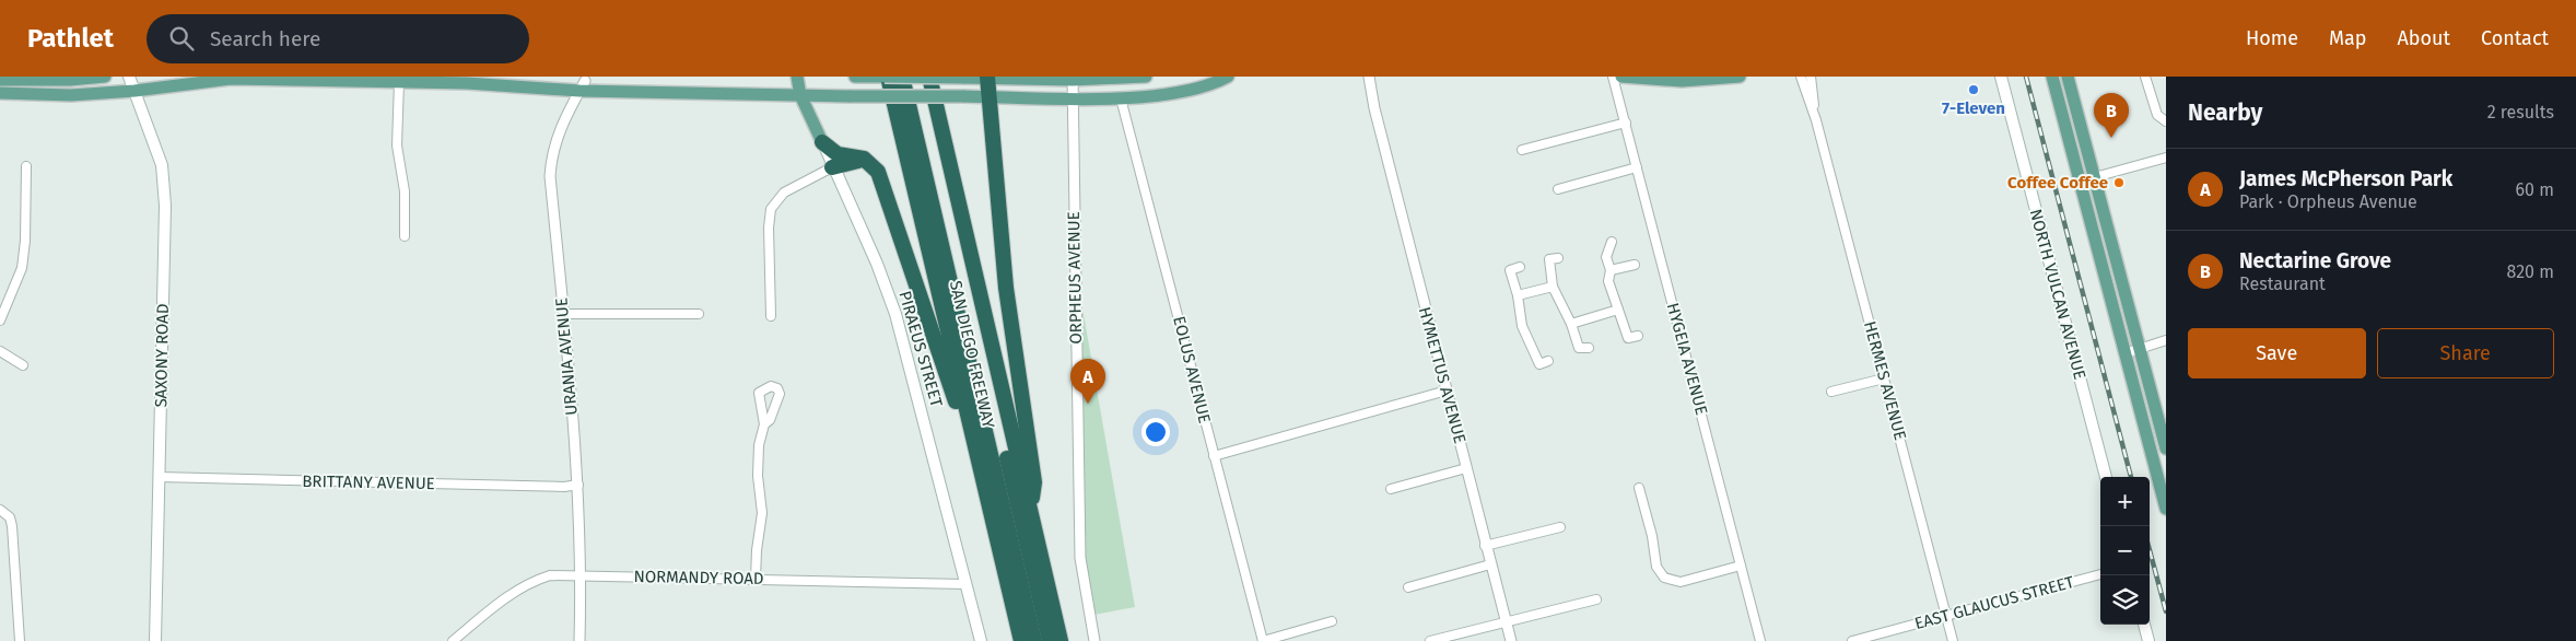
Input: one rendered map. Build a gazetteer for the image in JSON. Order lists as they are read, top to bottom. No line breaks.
{"streets":{"highway":["SAN DIEGO FREEWAY"],"main road":["NORTH VULCAN AVENUE","PIRAEUS STREET","SAXONY ROAD"],"street":["ORPHEUS AVENUE","URANIA AVENUE","HYGEIA AVENUE","EOLUS AVENUE","HYMETTUS AVENUE","HERMES AVENUE","BRITTANY AVENUE","NORMANDY ROAD","EAST GLAUCUS STREET"]},"crossings":[["PIRAEUS STREET","NORMANDY ROAD"],["SAXONY ROAD","BRITTANY AVENUE"],["URANIA AVENUE","BRITTANY AVENUE"],["URANIA AVENUE","NORMANDY ROAD"],["HERMES AVENUE","EAST GLAUCUS STREET"]],"places":["7-Eleven","Coffee Coffee"],"page":{"header":"Pathlet","search":"Search here","nav":["Home","Map","About","Contact"],"heading":["Nearby","2 results"],"pins":["B","A"],"list":[{"mark":"A","name":"James McPherson Park","note":"Park · Orpheus Avenue","value":"60 m"},{"mark":"B","name":"Nectarine Grove","note":"Restaurant","value":"820 m"}],"buttons":["Save","Share"],"map_buttons":["+","−"]}}
